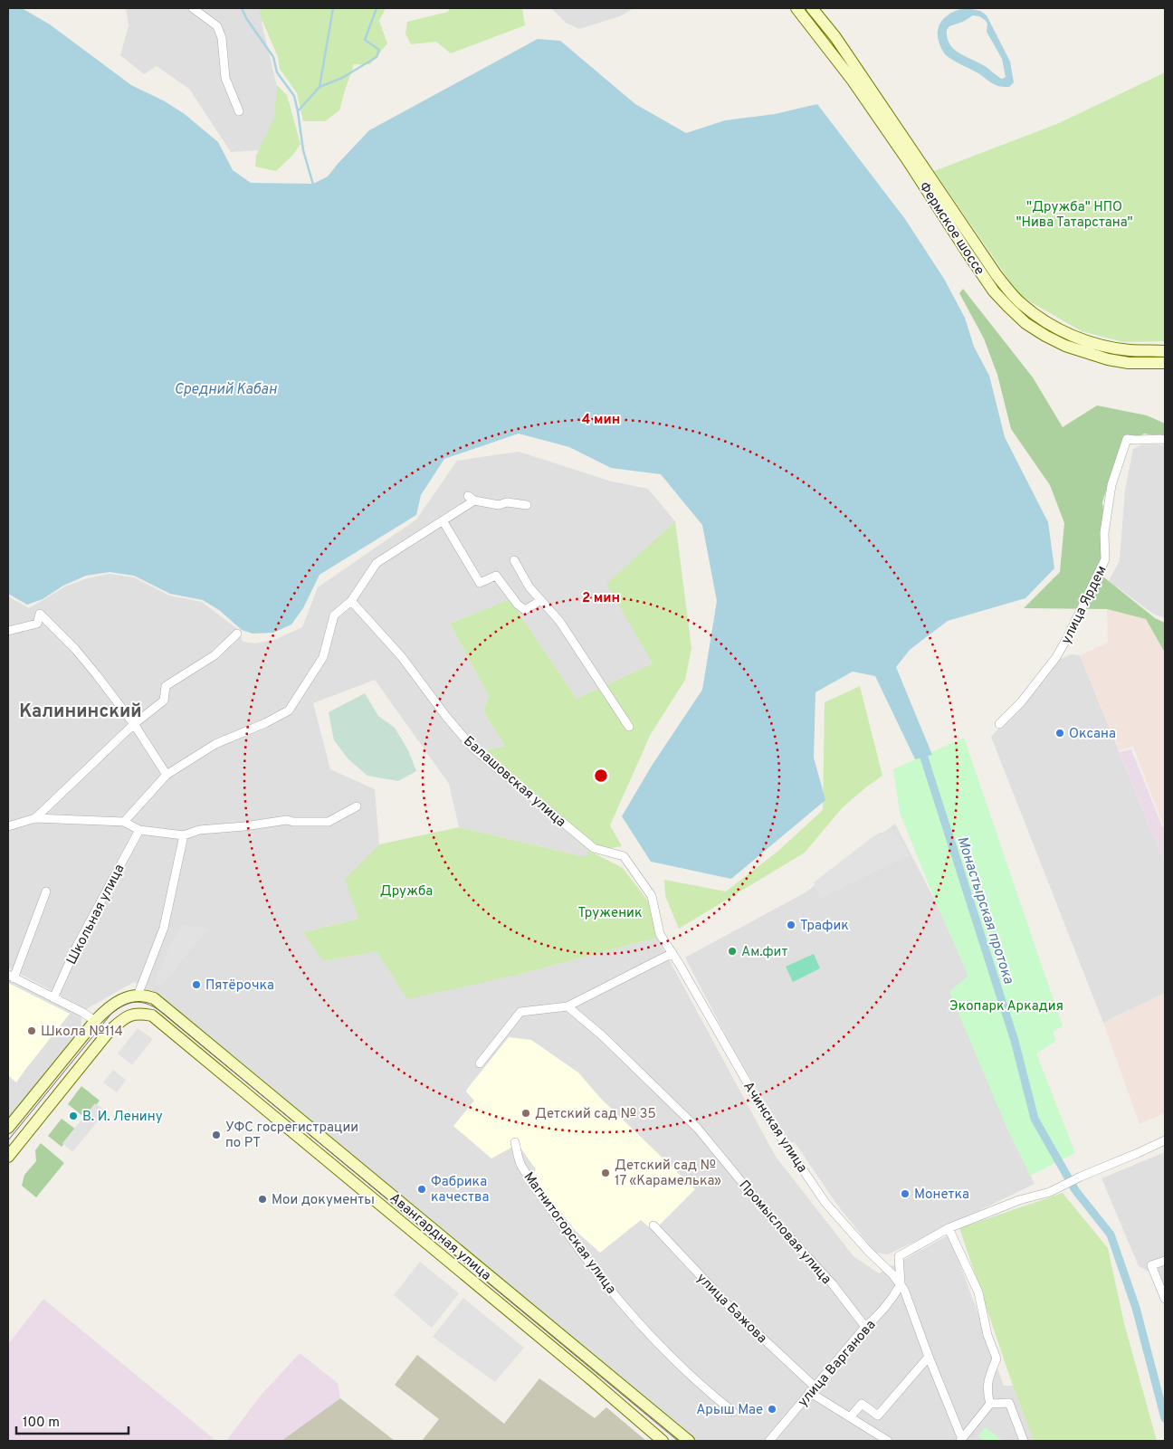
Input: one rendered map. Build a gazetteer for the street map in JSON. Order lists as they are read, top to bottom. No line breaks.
{"streets":{"main road":["Фермское шоссе","Авангардная улица"],"street":["улица Ярдем","Балашовская улица","Школьная улица","Ачинская улица","Промысловая улица","Магнитогорская улица","улица Бажова","улица Варганова"]},"crossings":[["Балашовская улица","Ачинская улица"],["Ачинская улица","улица Варганова"],["Промысловая улица","улица Варганова"],["улица Бажова","улица Варганова"]],"districts":["Калининский"],"water":["Средний Кабан","Монастырская протока"],"parks":["\"Дружба\" НПО \"Нива Татарстана\"","Дружба","Труженик","Экопарк Аркадия"],"places":["Оксана","Трафик","Ам.фит","Пятёрочка","Школа №114","Детский сад № 35","В. И. Ленину","УФС госрегистрации по РТ","Детский сад № 17 «Карамелька»","Фабрика качества","Монетка","Мои документы","Арыш Мае"],"scale_bar":"100 m","rings":["4 мин","2 мин"]}
